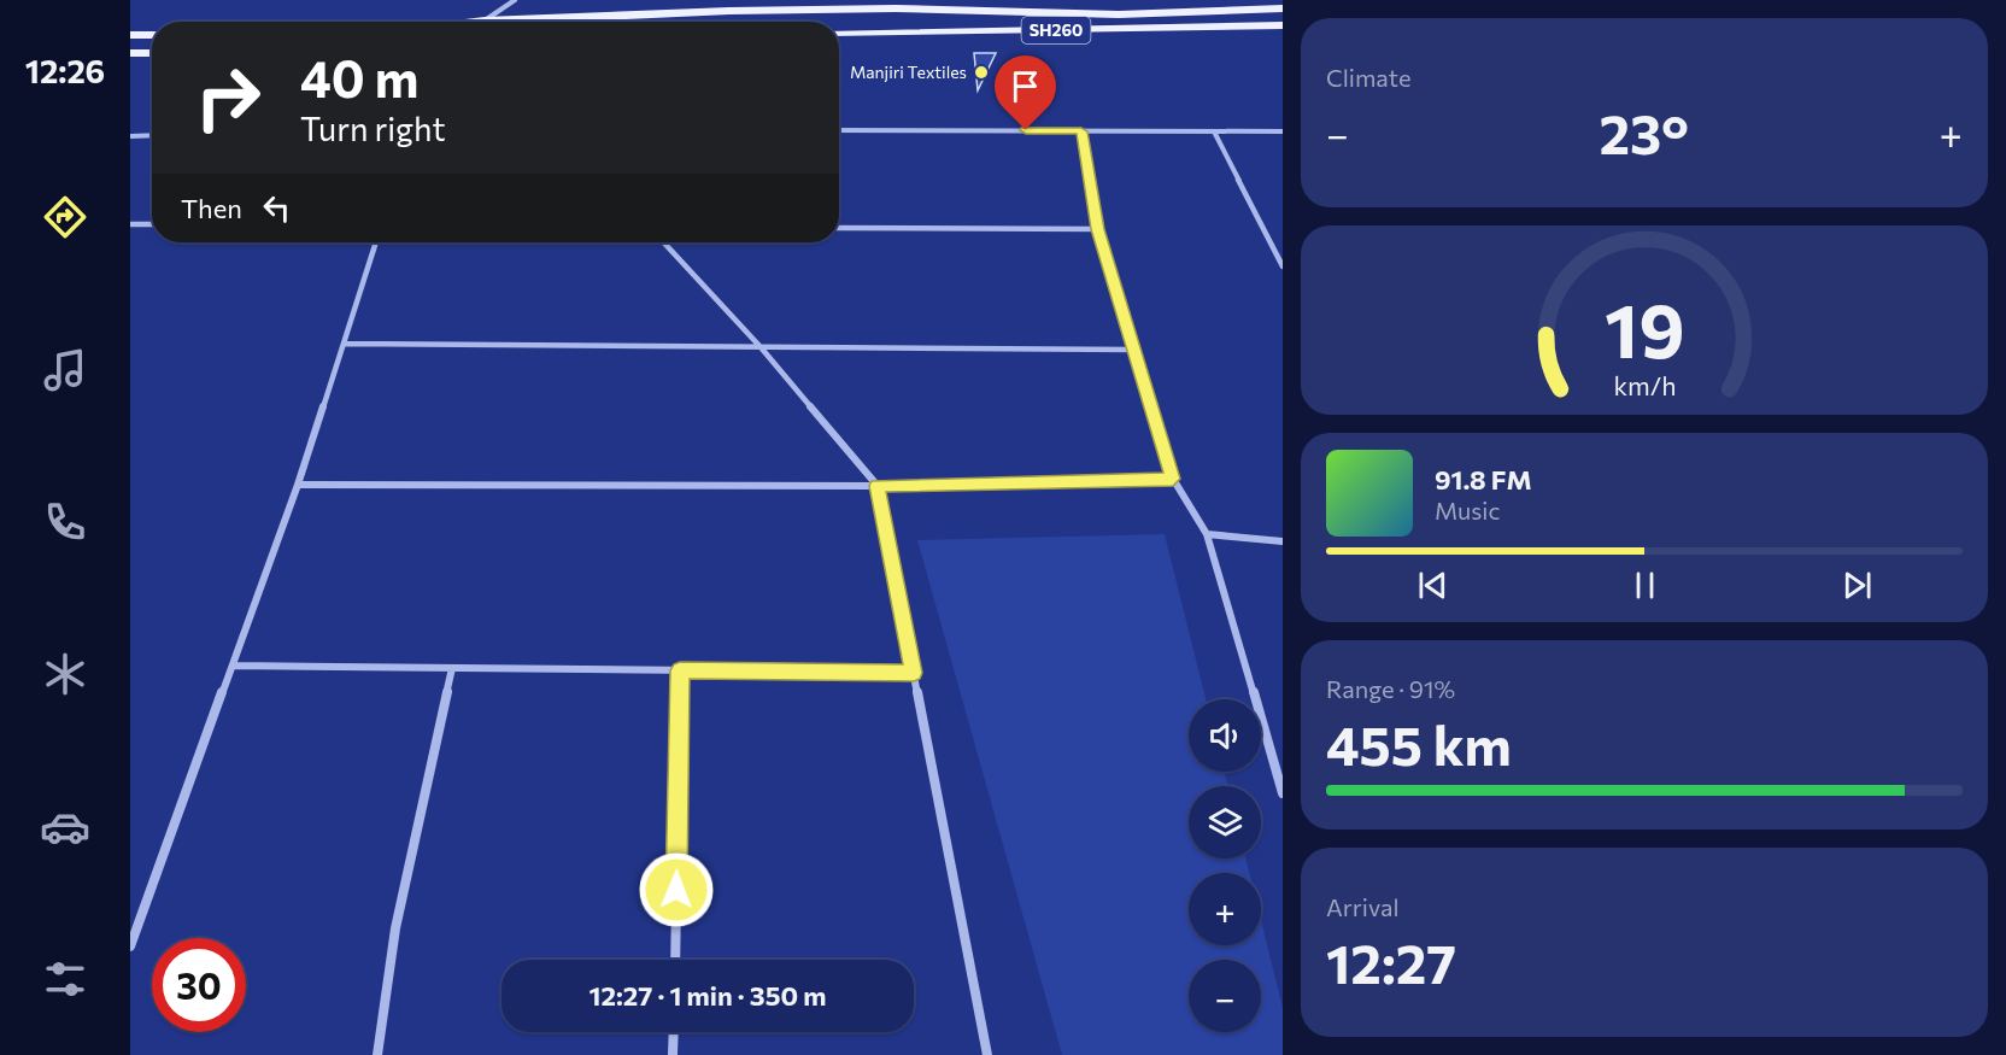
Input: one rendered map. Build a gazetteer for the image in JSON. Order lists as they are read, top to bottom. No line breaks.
{"streets":{"main road":["SH260"]},"places":["Manjiri Textiles"],"page":{"tabs":"12:26","tile":["Climate",["Range · 91%","455 km"],["Arrival","12:27"]],"turn":["40 m","Turn right"],"heat":["−","23°","+"],"then":"Then","song":["91.8 FM","Music"],"map_buttons":["+","−"],"limit":"30","trip":"12:27 · 1 min · 350 m","gauge":["19","km/h"]}}
